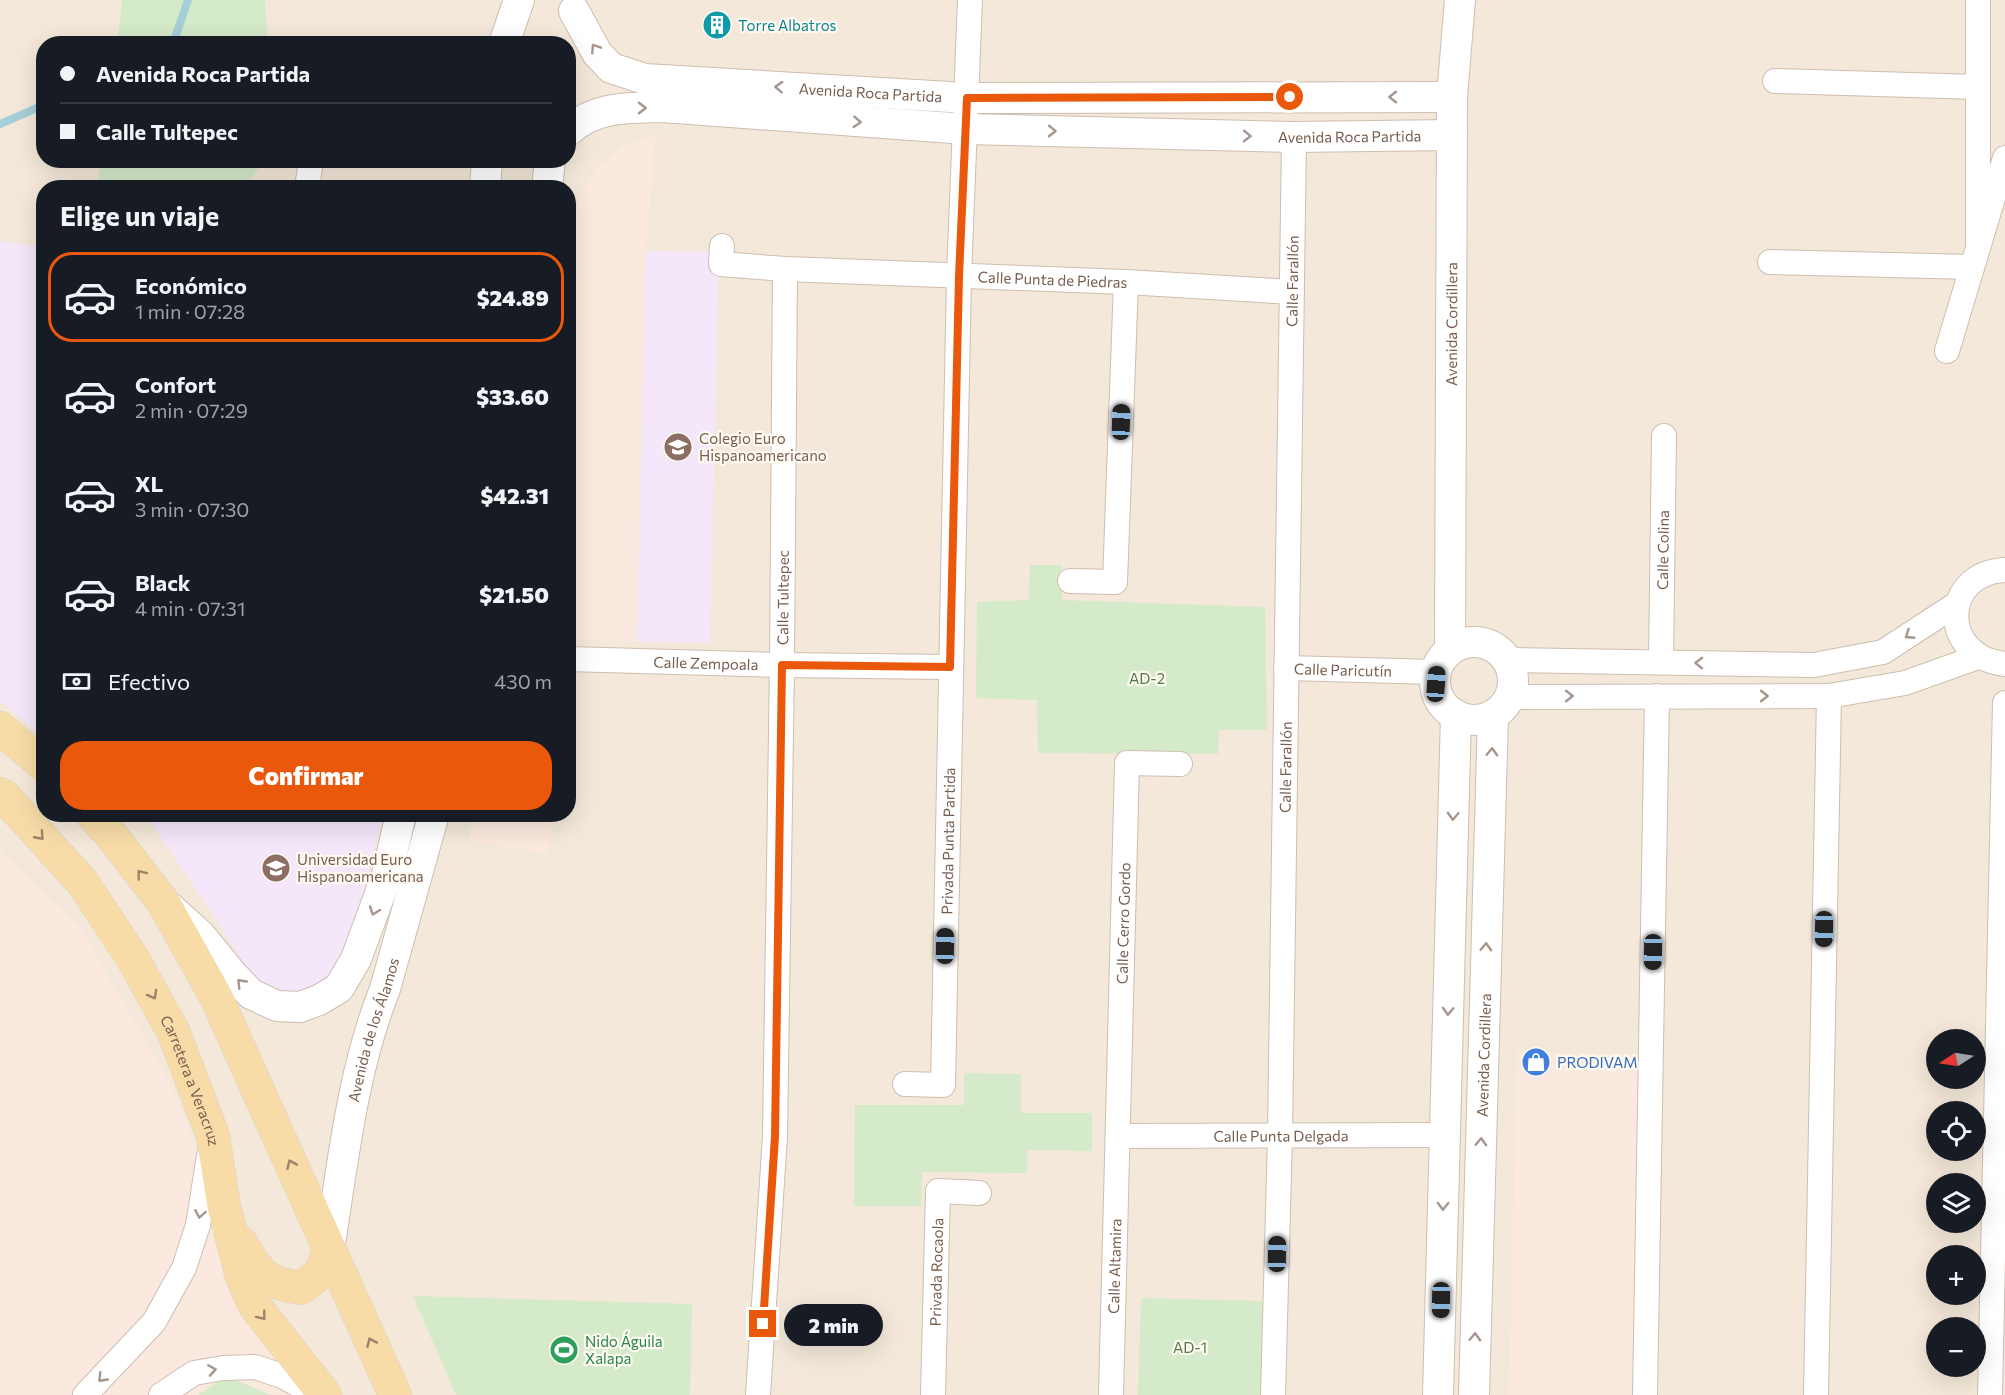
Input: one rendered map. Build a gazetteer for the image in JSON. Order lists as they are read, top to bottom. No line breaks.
{"streets":{"main road":["Carretera a Veracruz"],"street":["Avenida Roca Partida","Calle Punta de Piedras","Calle Farallón","Avenida Cordillera","Calle Colina","Calle Tultepec","Calle Zempoala","Calle Paricutín","Privada Punta Partida","Calle Cerro Gordo","Avenida de los Álamos","Calle Punta Delgada","Calle Altamira","Privada Rocaola"]},"crossings":[["Avenida Roca Partida","Calle Farallón"],["Avenida Roca Partida","Avenida Cordillera"],["Calle Punta de Piedras","Calle Farallón"],["Calle Punta de Piedras","Calle Tultepec"],["Calle Farallón","Calle Paricutín"],["Calle Farallón","Calle Punta Delgada"],["Avenida Cordillera","Calle Paricutín"],["Calle Tultepec","Calle Zempoala"],["Calle Zempoala","Privada Punta Partida"],["Calle Cerro Gordo","Calle Punta Delgada"],["Calle Cerro Gordo","Calle Altamira"],["Calle Punta Delgada","Calle Altamira"]],"parks":["AD-2","AD-1"],"places":{"building":["Torre Albatros"],"school or university":["Colegio Euro Hispanoamericano","Universidad Euro Hispanoamericana"],"shop":["PRODIVAM"],"sports":["Nido Águila Xalapa"]},"north":"left","page":{"banner":["Avenida Roca Partida","Calle Tultepec"],"heading":"Elige un viaje","list":[{"name":"Económico","note":"1 min · 07:28","value":"$24.89"},{"name":"Confort","note":"2 min · 07:29","value":"$33.60"},{"name":"XL","note":"3 min · 07:30","value":"$42.31"},{"name":"Black","note":"4 min · 07:31","value":"$21.50"}],"pay":["Efectivo","430 m"],"buttons":"Confirmar","map_buttons":["+","−"],"bubble":"2 min"}}
